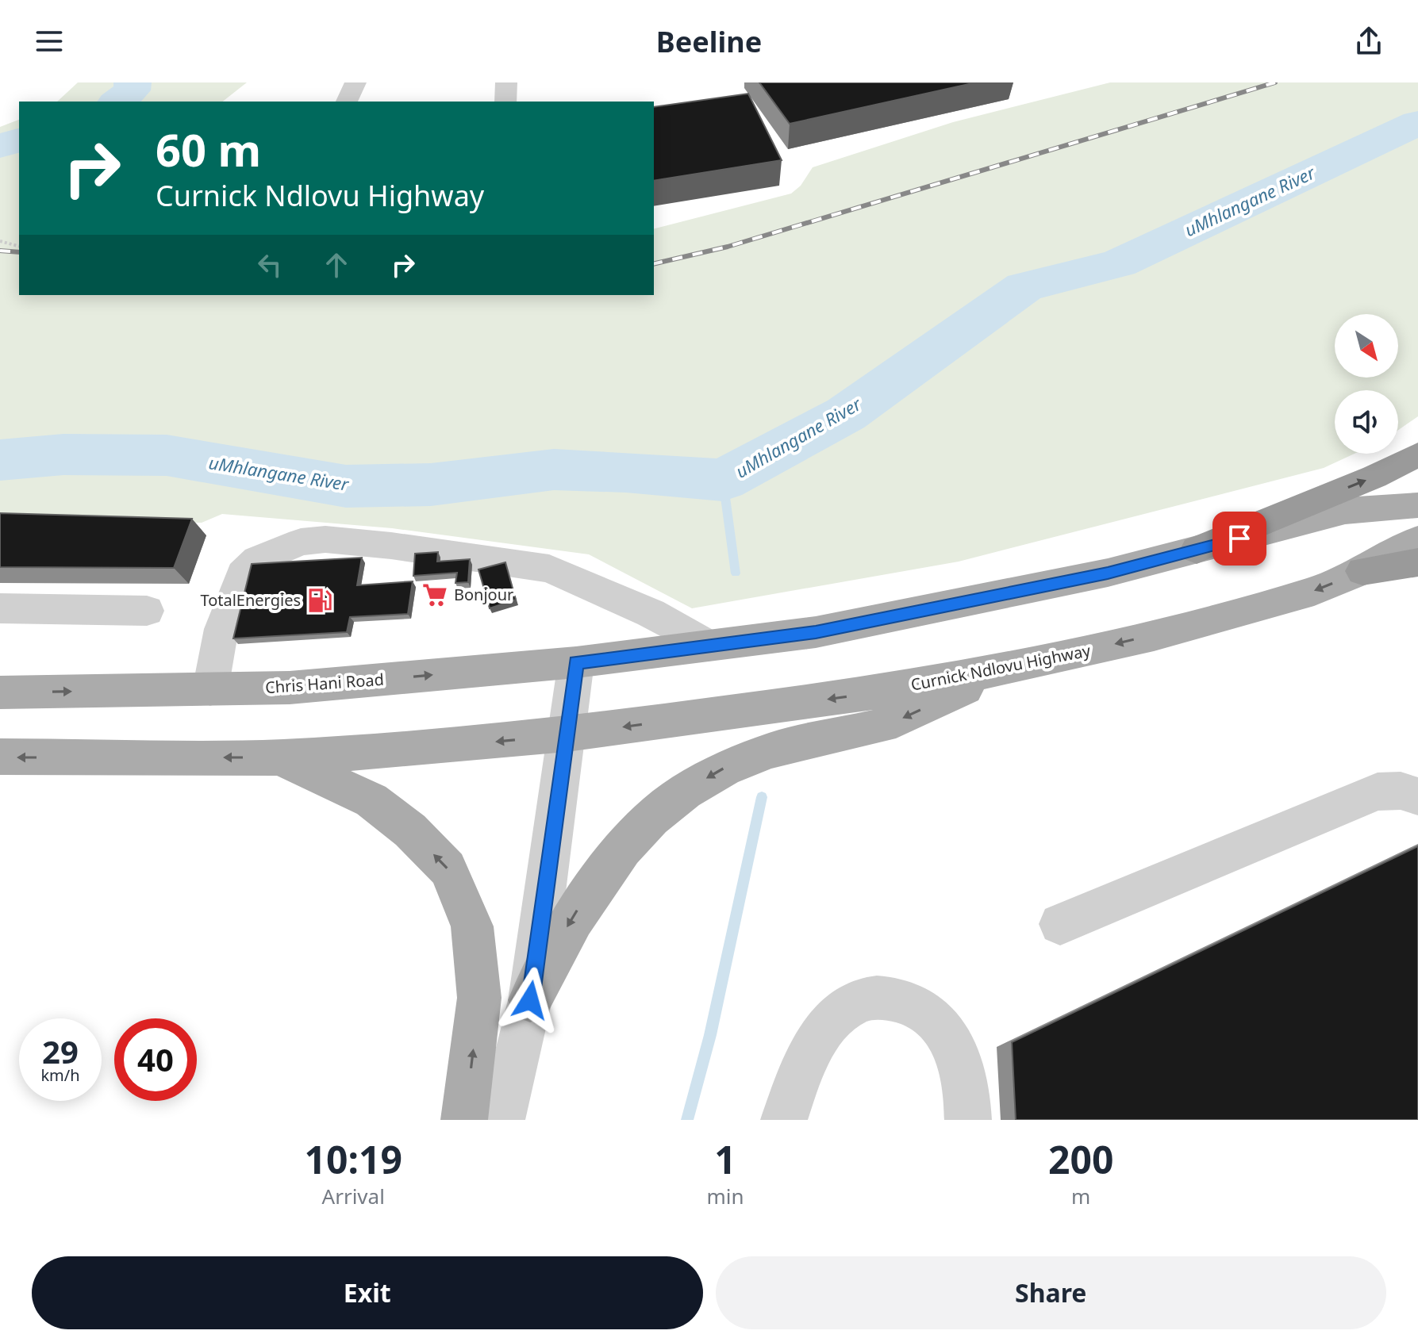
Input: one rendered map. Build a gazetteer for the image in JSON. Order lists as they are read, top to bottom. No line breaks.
{"streets":{"main road":["Curnick Ndlovu Highway","Chris Hani Road"]},"water":["uMhlangane River"],"places":{"supermarket":["Bonjour"],"fuel station":["TotalEnergies"]},"north":"bottom right","page":{"header":"Beeline","turn":["60 m","Curnick Ndlovu Highway"],"speed":"29 km/h","limit":"40","eta":["10:19","Arrival","1","min","200","m"],"buttons":["Exit","Share"]}}
